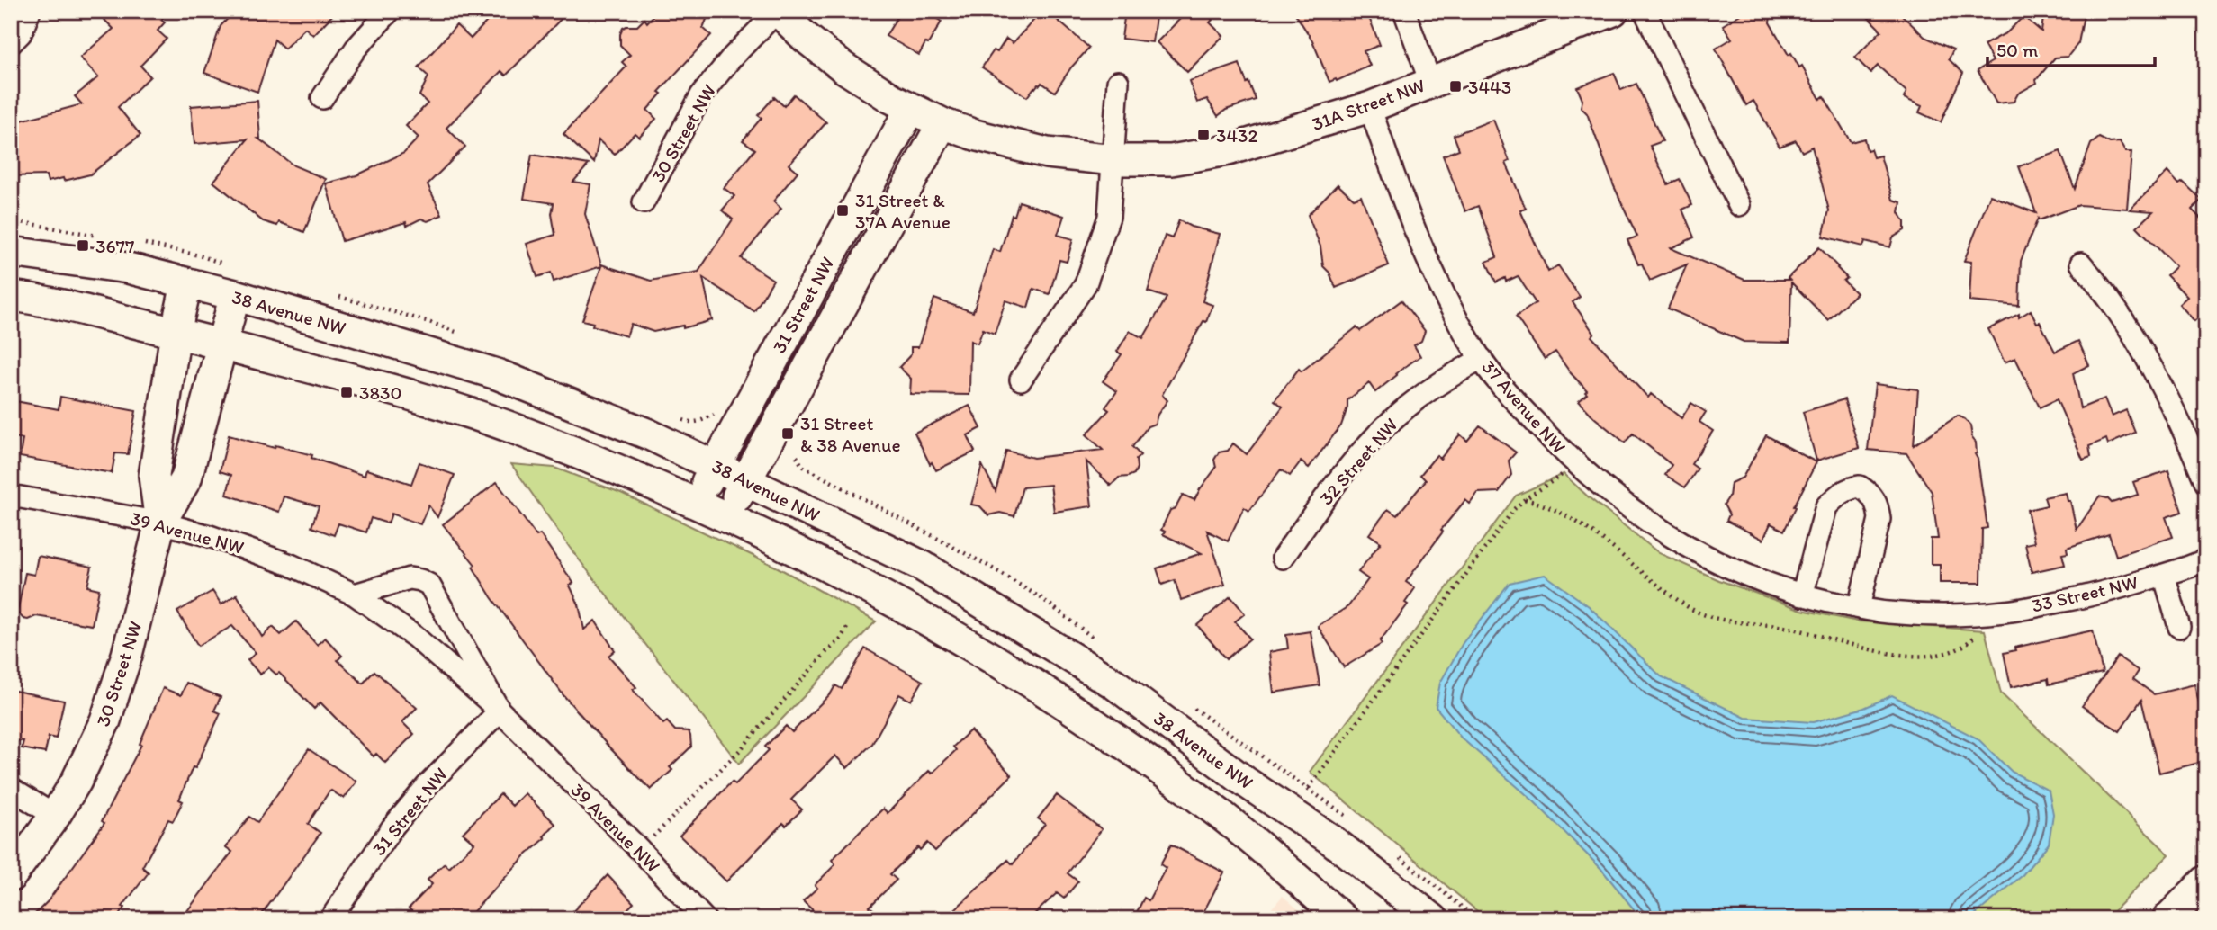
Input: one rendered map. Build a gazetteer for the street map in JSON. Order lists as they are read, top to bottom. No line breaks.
{"streets":{"main road":["31A Street NW","30 Street NW","31 Street NW","38 Avenue NW"],"street":["37 Avenue NW","32 Street NW","39 Avenue NW","33 Street NW"]},"crossings":[["31A Street NW","30 Street NW"],["31A Street NW","31 Street NW"],["31A Street NW","37 Avenue NW"],["30 Street NW","38 Avenue NW"],["30 Street NW","39 Avenue NW"],["31 Street NW","38 Avenue NW"],["31 Street NW","39 Avenue NW"],["37 Avenue NW","32 Street NW"],["37 Avenue NW","33 Street NW"]],"places":{"transit":["3443","3432","31 Street & 37A Avenue","3677","3830","31 Street & 38 Avenue"]},"scale_bar":"50 m"}
